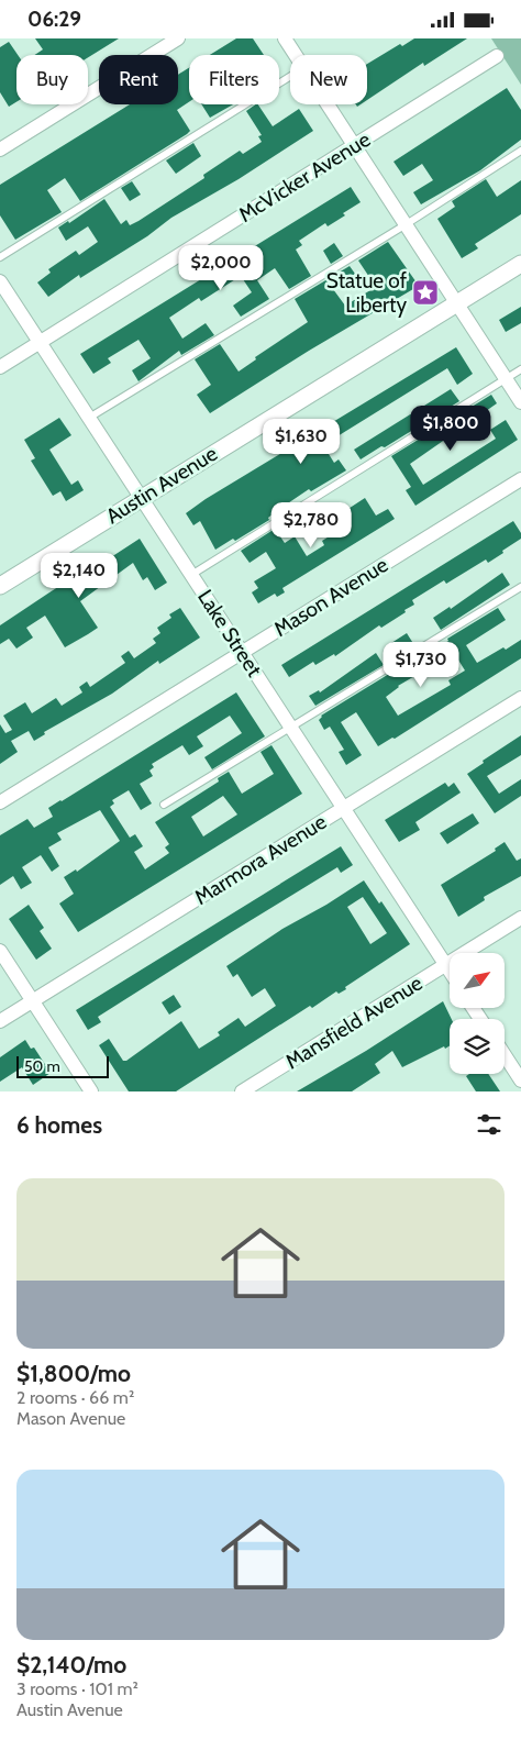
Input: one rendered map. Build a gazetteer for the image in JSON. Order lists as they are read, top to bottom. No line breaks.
{"streets":{"street":["McVicker Avenue","Austin Avenue","Mason Avenue","Lake Street","Marmora Avenue","Mansfield Avenue"]},"crossings":[["McVicker Avenue","Lake Street"],["Austin Avenue","Lake Street"],["Mason Avenue","Lake Street"],["Lake Street","Marmora Avenue"],["Lake Street","Mansfield Avenue"]],"places":{"place":["Statue of Liberty"]},"scale_bar":"50 m","north":"top right","page":{"status":"06:29","chip":["Buy","Rent","Filters","New"],"price":["$2,000","$1,800","$1,630","$2,780","$2,140","$1,730"],"scale":"50 m","heading":"6 homes","list":[{"name":"$1,800/mo","note":"2 rooms · 66 m² · Mason Avenue"},{"name":"$2,140/mo","note":"3 rooms · 101 m² · Austin Avenue"}]}}
